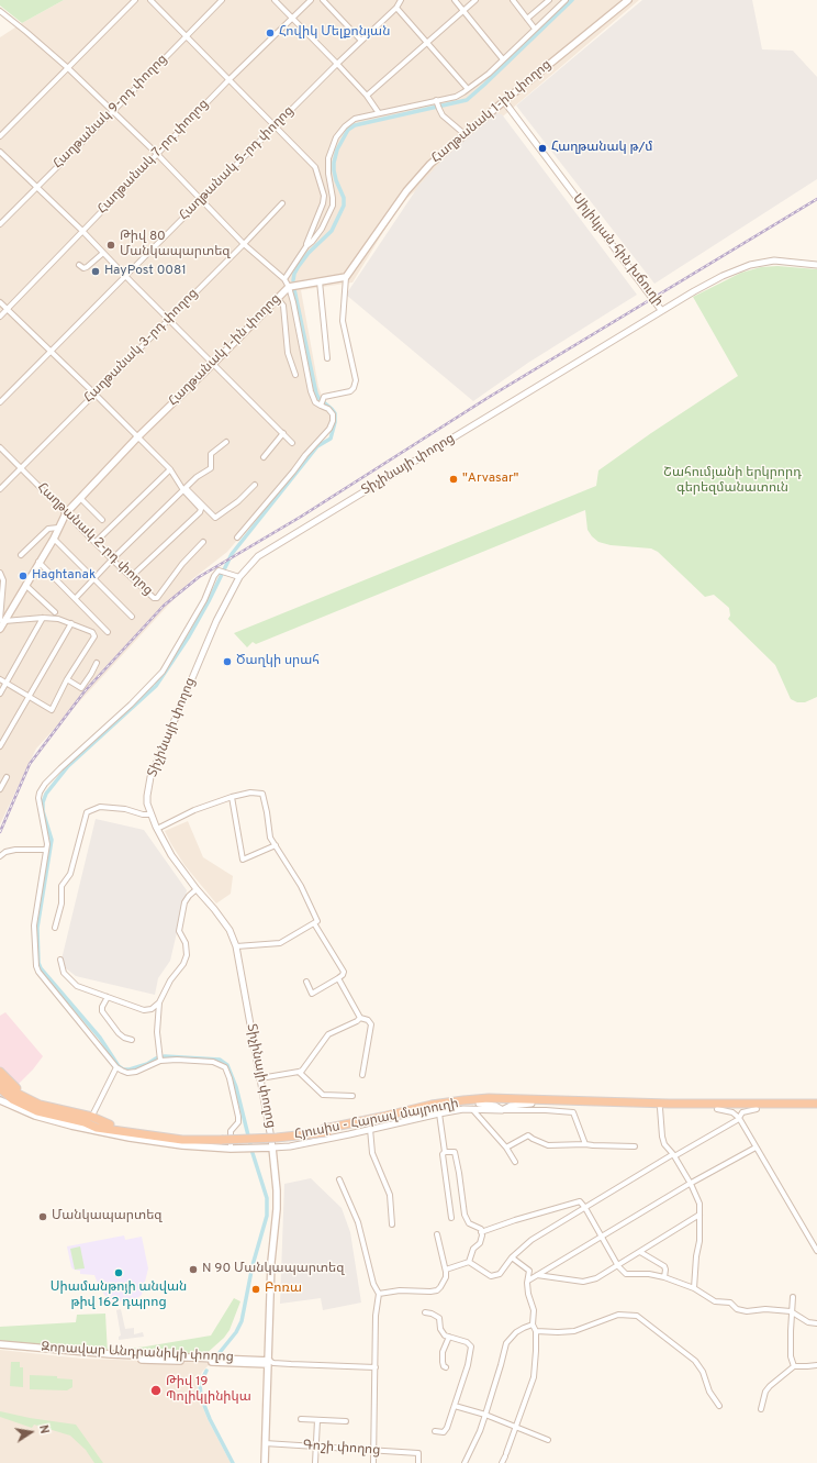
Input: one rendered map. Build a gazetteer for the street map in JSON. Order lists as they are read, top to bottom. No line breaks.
{"streets":{"highway":["Հյուսիս - Հարավ մայրուղի"],"main road":["Հաղթանակ 1-ին փողոց","Տիչինայի փողոց","Զորավար Անդրանիկի փողոց"],"street":["Հաղթանակ 9-րդ փողոց","Հաղթանակ 7-րդ փողոց","Հաղթանակ 5-րդ փողոց","Սիլիկյան հին խճուղի","Հաղթանակ 3-րդ փողոց","Հաղթանակ 2-րդ փողոց","Գոշի փողոց"]},"crossings":[["Հաղթանակ 1-ին փողոց","Սիլիկյան հին խճուղի"],["Հաղթանակ 1-ին փողոց","Հաղթանակ 2-րդ փողոց"],["Սիլիկյան հին խճուղի","Տիչինայի փողոց"],["Հաղթանակ 3-րդ փողոց","Հաղթանակ 2-րդ փողոց"],["Տիչինայի փողոց","Զորավար Անդրանիկի փողոց"],["Տիչինայի փողոց","Գոշի փողոց"]],"parks":["Շահումյանի երկրորդ գերեզմանատուն"],"places":["Հովիկ Մելքոնյան","Հաղթանակ թ/մ","Թիվ 80 Մանկապարտեզ","HayPost 0081","\"Arvasar\"","Haghtanak","Ծաղկի սրահ","Մանկապարտեզ","N 90 Մանկապարտեզ","Սիամանթոյի անվան թիվ 162 դպրոց","Բոռա","Թիվ 19 Պոլիկլինիկա"],"north":"right"}
